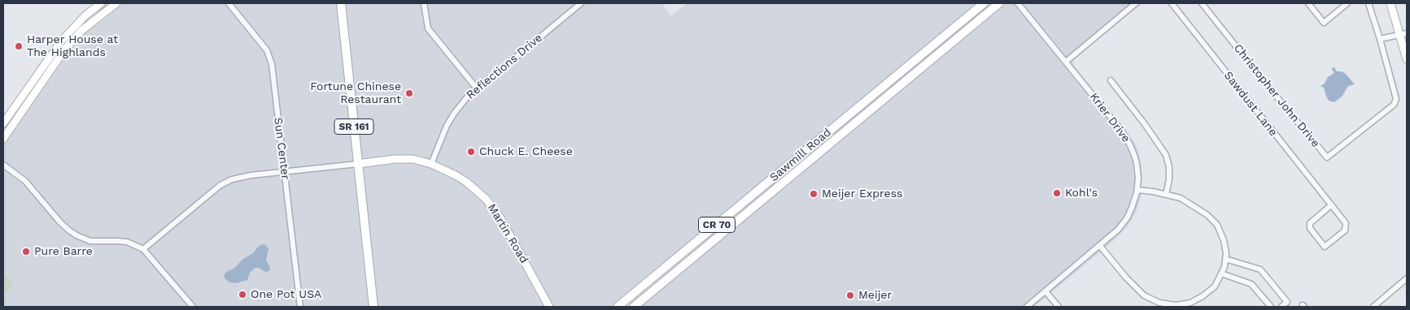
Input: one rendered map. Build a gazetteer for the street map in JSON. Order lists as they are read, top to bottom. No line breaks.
{"streets":{"main road":["SR 161","Sawmill Road","CR 70"],"street":["Reflections Drive","Christopher John Drive","Sawdust Lane","Krier Drive","Sun Center","Martin Road"]},"crossings":[["Reflections Drive","Martin Road"],["SR 161","Martin Road"]],"places":["Harper House at The Highlands","Fortune Chinese Restaurant","Chuck E. Cheese","Kohl's","Meijer Express","Pure Barre","One Pot USA","Meijer"]}
